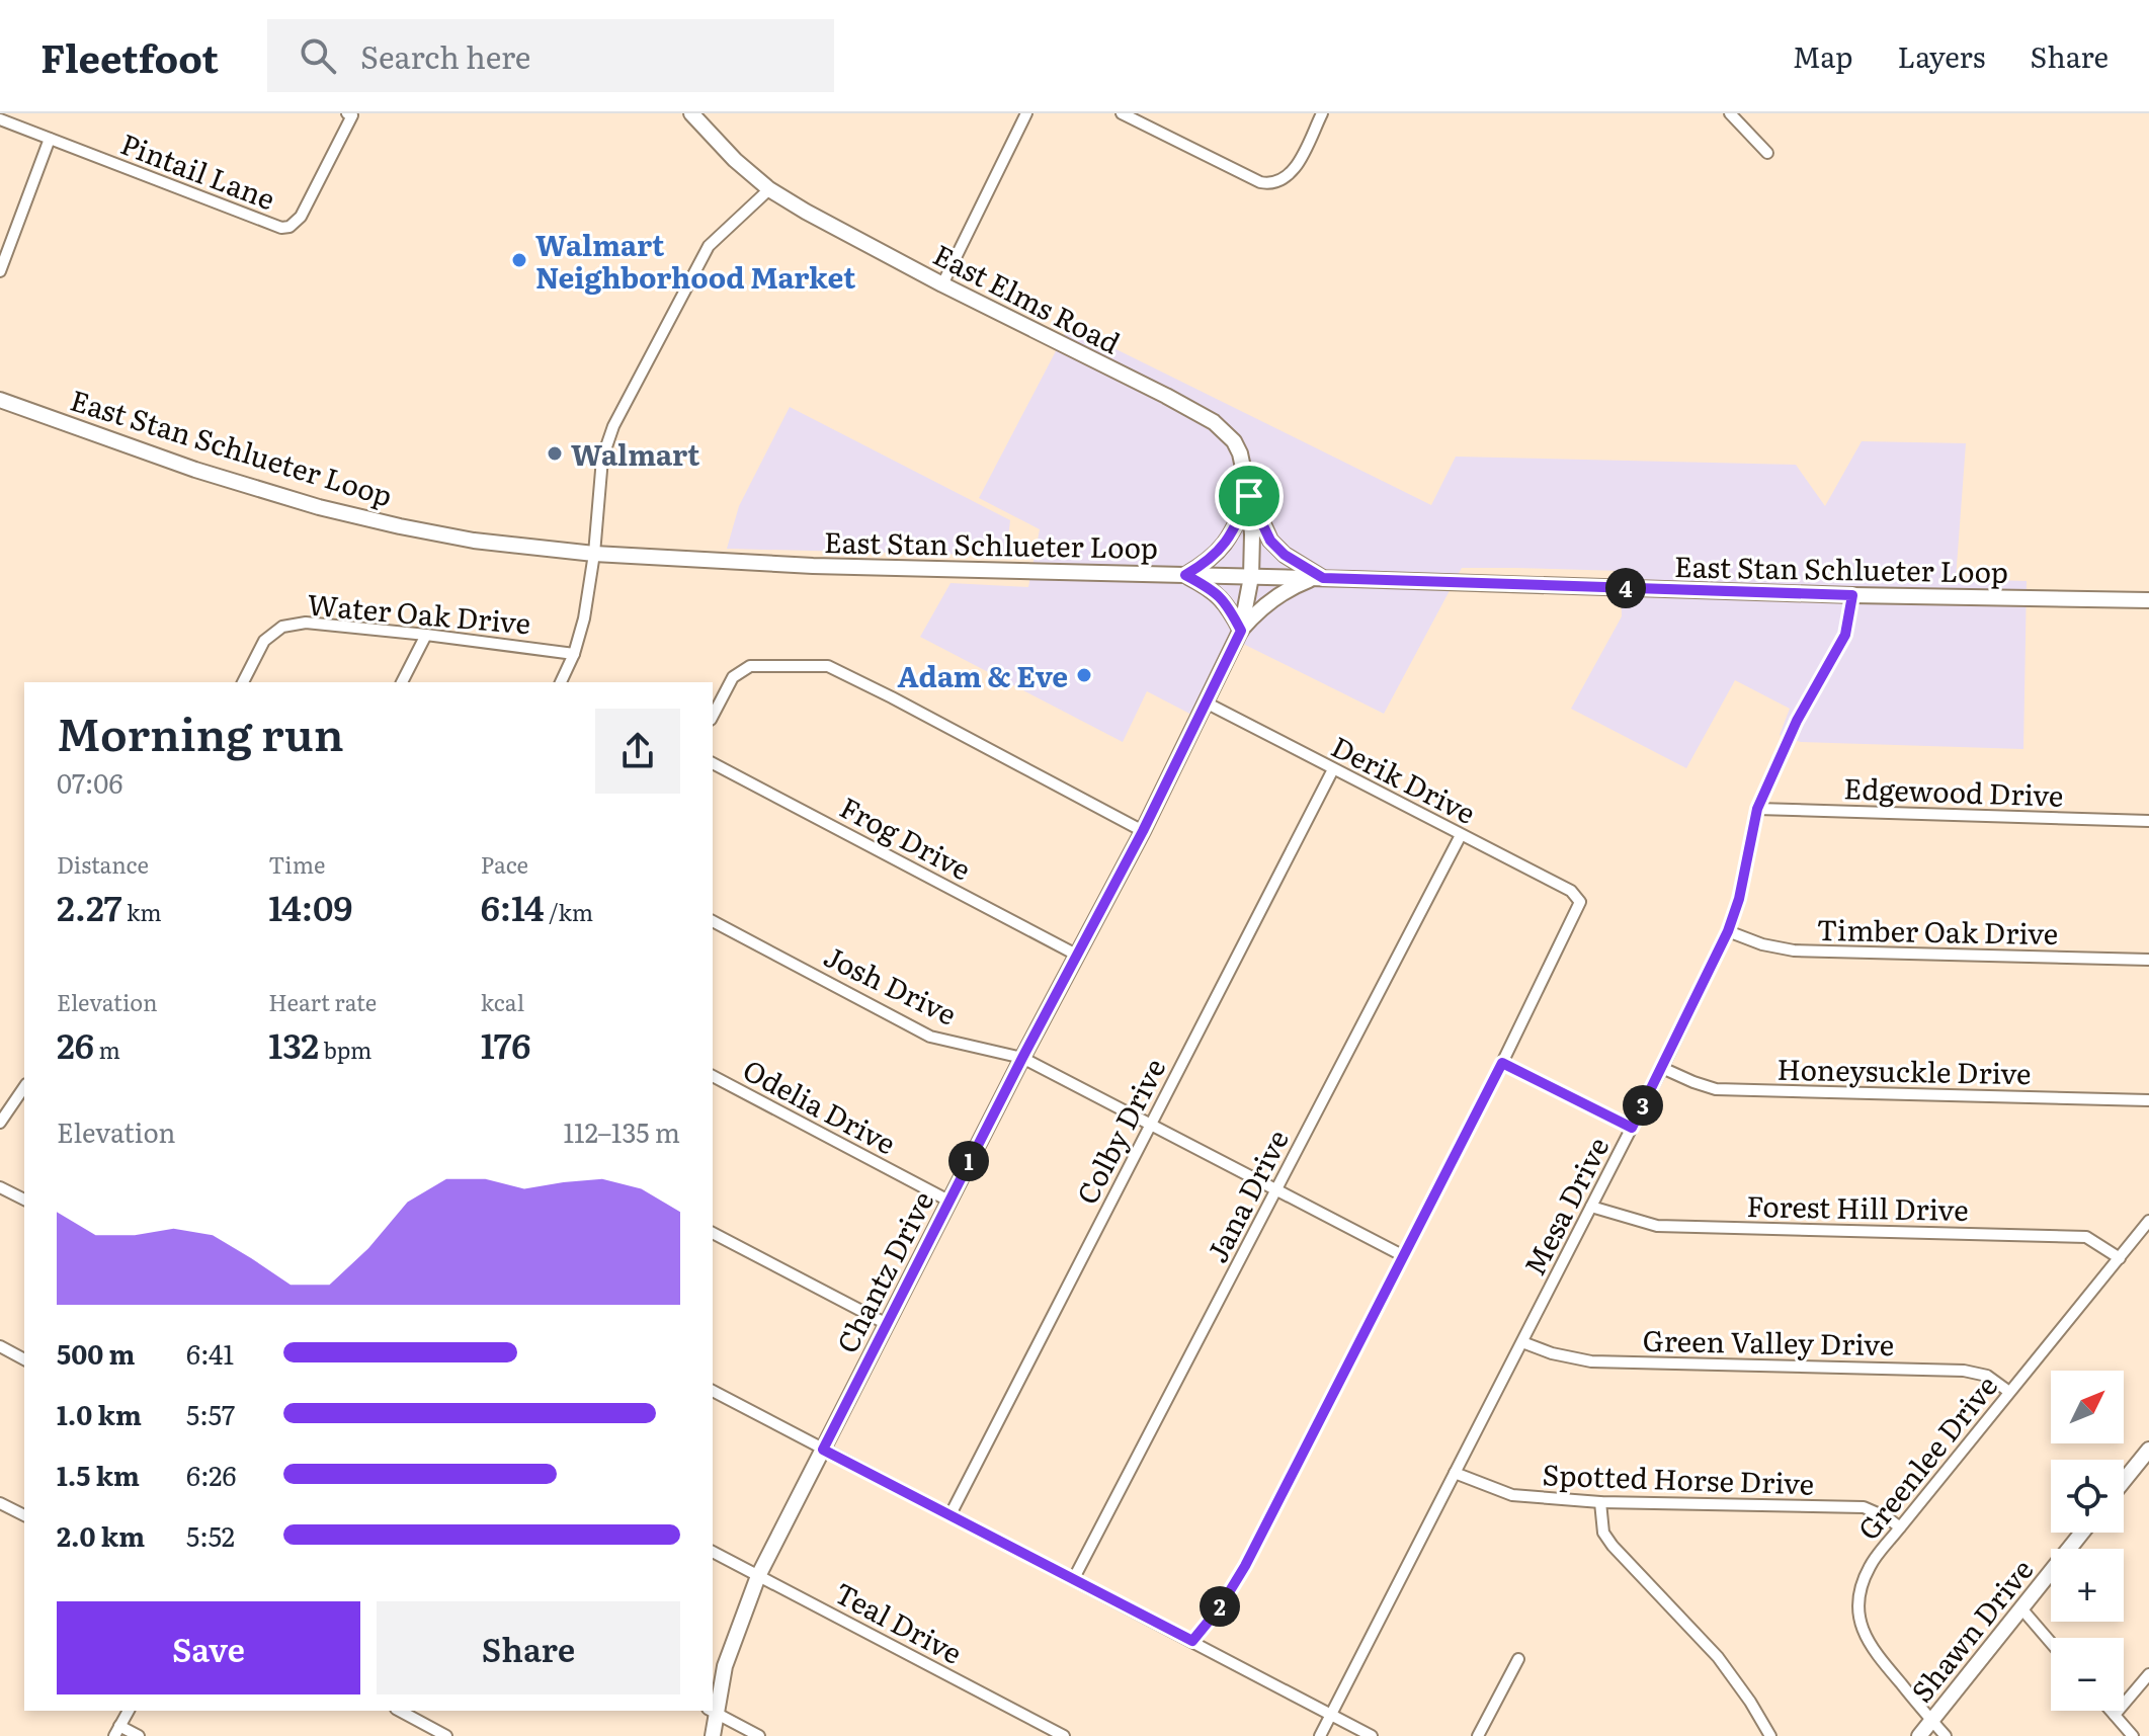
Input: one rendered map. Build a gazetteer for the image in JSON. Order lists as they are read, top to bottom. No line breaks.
{"streets":{"main road":["East Elms Road","East Stan Schlueter Loop","Chantz Drive","Shawn Drive"],"street":["Pintail Lane","Water Oak Drive","Derik Drive","Edgewood Drive","Frog Drive","Timber Oak Drive","Josh Drive","Honeysuckle Drive","Odelia Drive","Colby Drive","Jana Drive","Mesa Drive","Forest Hill Drive","Green Valley Drive","Greenlee Drive","Spotted Horse Drive","Teal Drive"]},"crossings":[["East Elms Road","East Stan Schlueter Loop"],["East Elms Road","Chantz Drive"],["East Stan Schlueter Loop","Mesa Drive"],["East Stan Schlueter Loop","Chantz Drive"],["Derik Drive","Colby Drive"],["Derik Drive","Jana Drive"],["Derik Drive","Chantz Drive"],["Edgewood Drive","Mesa Drive"],["Frog Drive","Chantz Drive"],["Timber Oak Drive","Mesa Drive"],["Josh Drive","Colby Drive"],["Josh Drive","Jana Drive"],["Josh Drive","Chantz Drive"],["Honeysuckle Drive","Mesa Drive"],["Odelia Drive","Chantz Drive"],["Mesa Drive","Forest Hill Drive"],["Mesa Drive","Green Valley Drive"],["Mesa Drive","Spotted Horse Drive"],["Forest Hill Drive","Greenlee Drive"],["Chantz Drive","Teal Drive"],["Green Valley Drive","Greenlee Drive"],["Greenlee Drive","Spotted Horse Drive"],["Greenlee Drive","Shawn Drive"]],"places":["Walmart Neighborhood Market","Walmart","Adam & Eve"],"north":"top right","page":{"header":"Fleetfoot","search":"Search here","nav":["Map","Layers","Share"],"pins":["4","3","1","2"],"heading":["Morning run","07:06"],"stats":[["Distance","2.27 km"],["Time","14:09"],["Pace","6:14 /km"],["Elevation","26 m"],["Heart rate","132 bpm"],["kcal","176"]],"chart":["Elevation","112–135 m"],"list":[{"name":"500 m","note":"6:41"},{"name":"1.0 km","note":"5:57"},{"name":"1.5 km","note":"6:26"},{"name":"2.0 km","note":"5:52"}],"map_buttons":["+","−"],"buttons":["Save","Share"]}}
